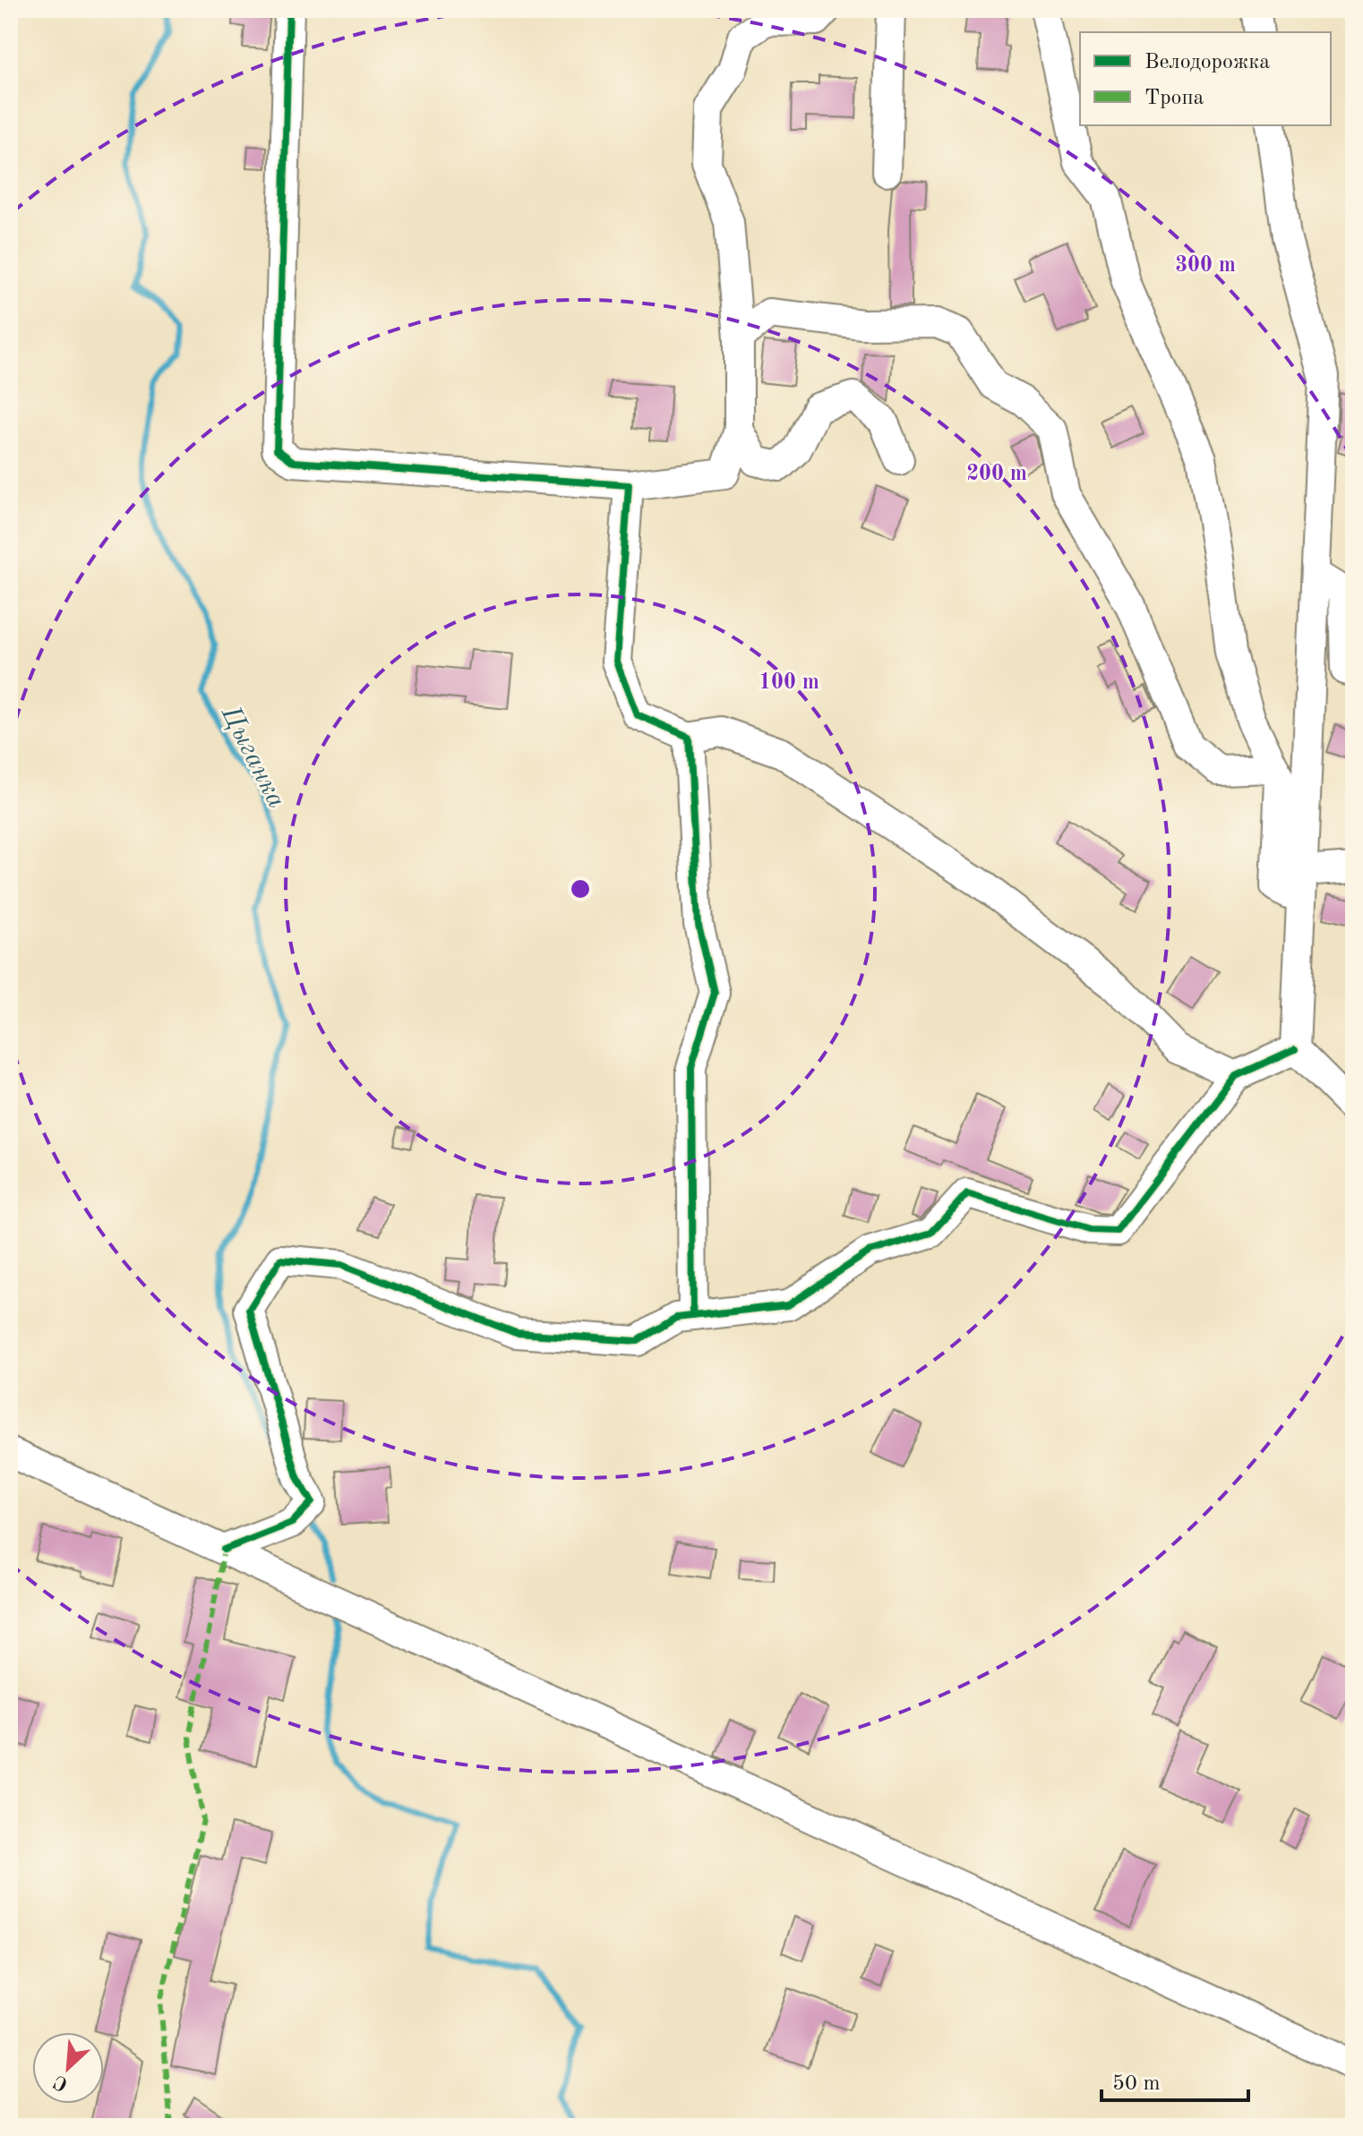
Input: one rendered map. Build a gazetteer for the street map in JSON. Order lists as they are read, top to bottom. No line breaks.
{"water":["Цыганка"],"legend":["Велодорожка","Тропа"],"scale_bar":"50 m","north":"bottom left","rings":["300 m","200 m","100 m"]}
